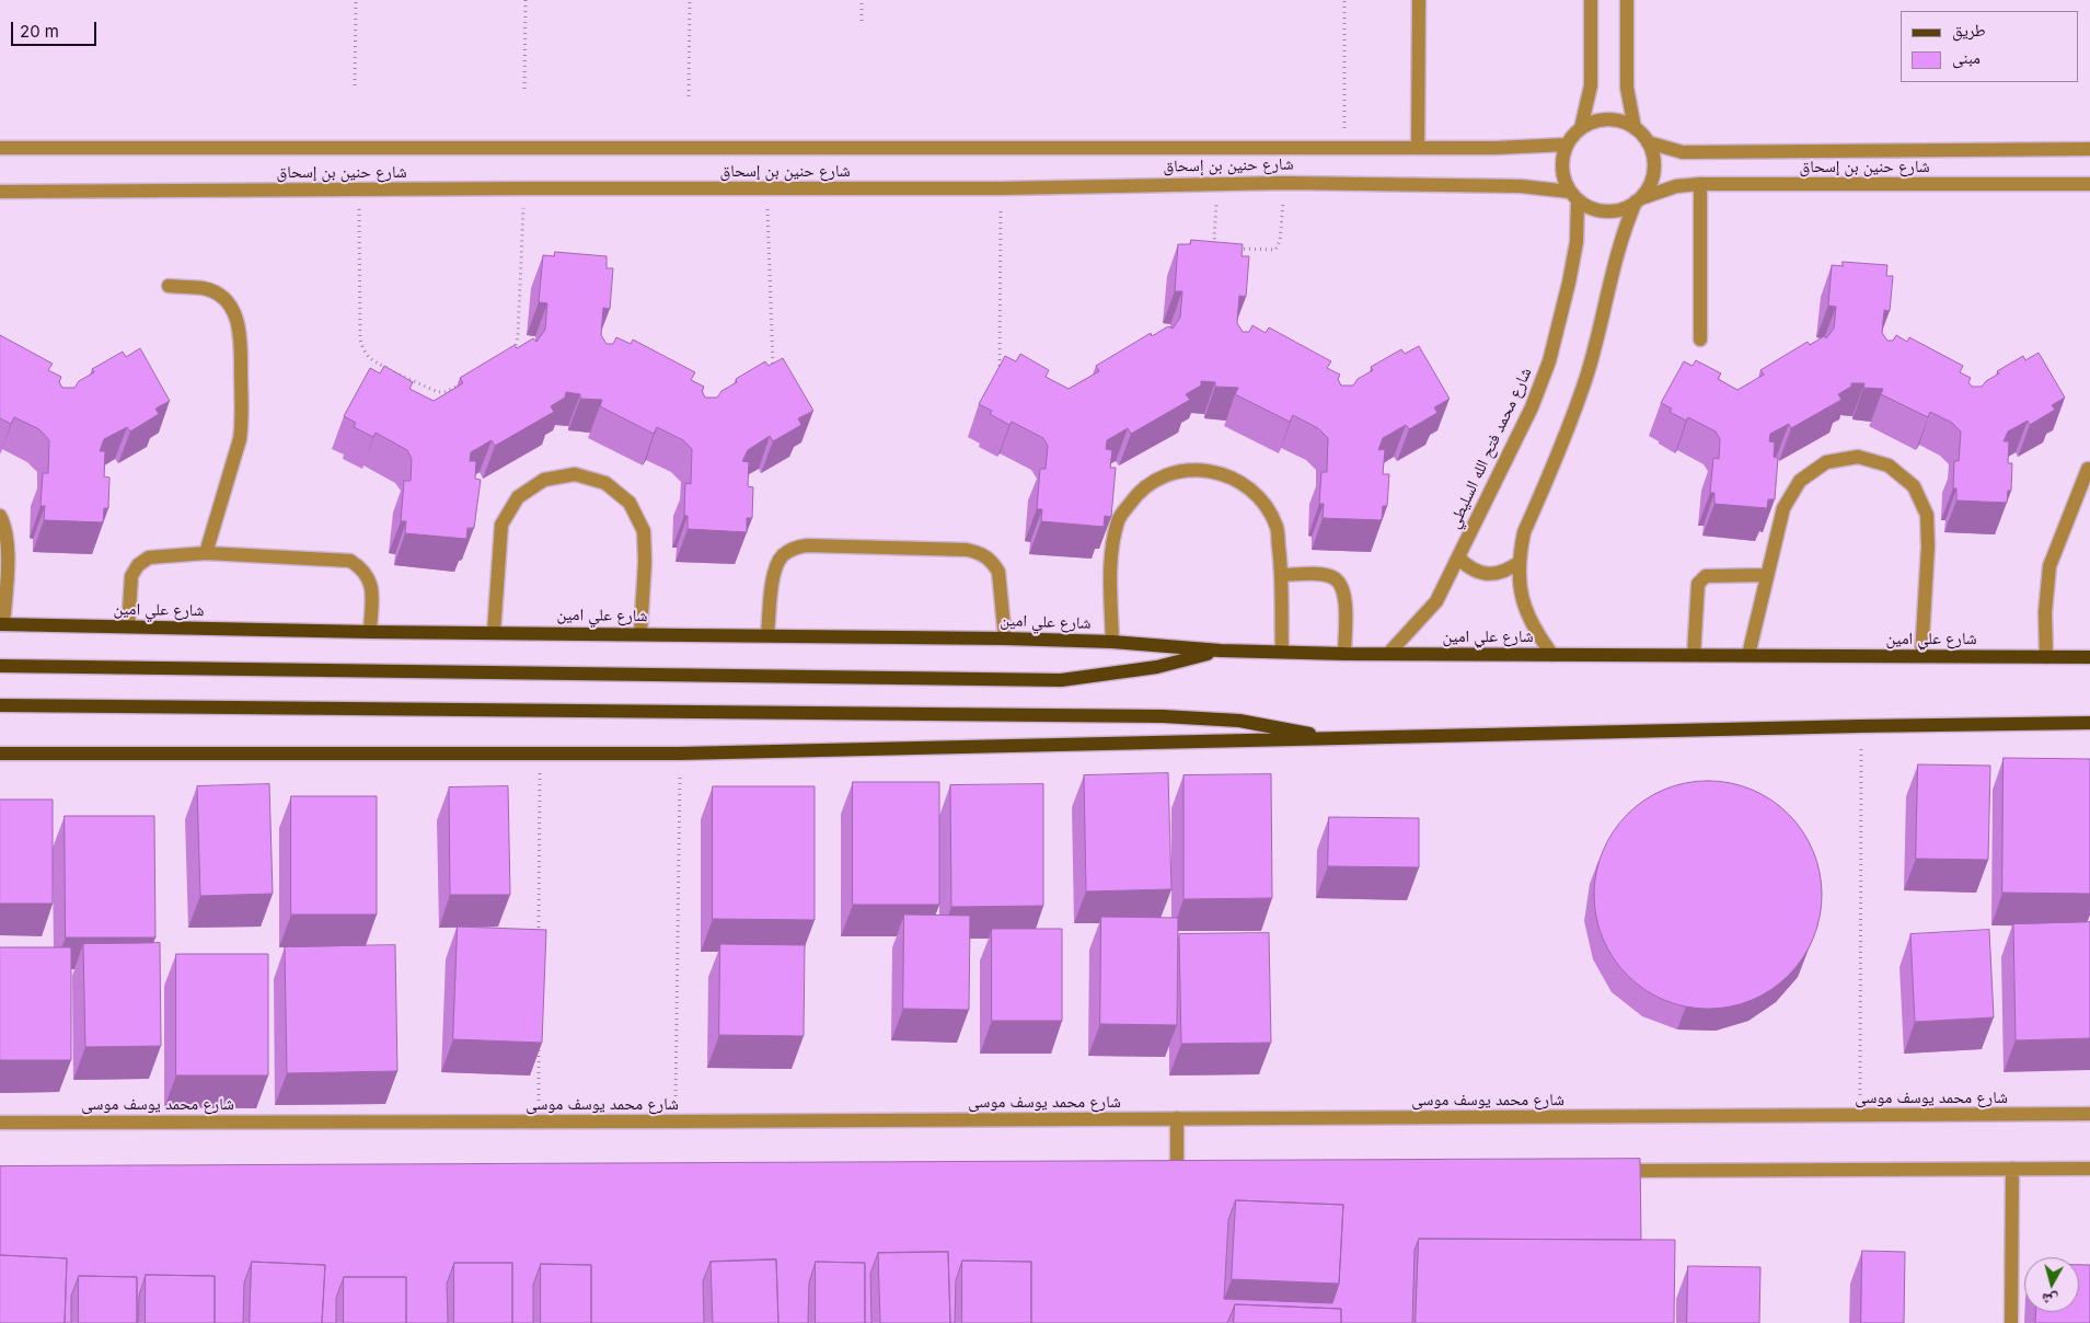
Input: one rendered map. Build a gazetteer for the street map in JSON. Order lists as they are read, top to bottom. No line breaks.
{"streets":{"main road":["شارع علي امين"],"street":["شارع حنين بن إسحاق","شارع محمد فتح الله السليطي","شارع محمد يوسف موسى"]},"crossings":[["شارع حنين بن إسحاق","شارع محمد فتح الله السليطي"],["شارع محمد فتح الله السليطي","شارع علي امين"]],"legend":["طريق","مبنى"],"scale_bar":"20 m","north":"bottom"}
